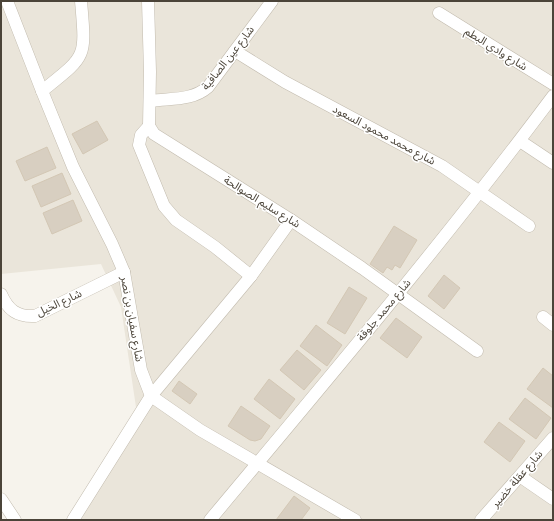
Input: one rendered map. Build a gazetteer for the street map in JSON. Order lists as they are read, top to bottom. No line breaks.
{"streets":{"street":["شارع وادي البطم","شارع عين الصافية","شارع محمد محمود السعود","شارع سليم الصوالحة","شارع الخيل","شارع محمد جلوقة","شارع سفيان بن نصر","شارع عقلة خضير"]},"crossings":[["شارع عين الصافية","شارع محمد محمود السعود"],["شارع محمد محمود السعود","شارع محمد جلوقة"],["شارع سليم الصوالحة","شارع محمد جلوقة"],["شارع الخيل","شارع سفيان بن نصر"]]}
